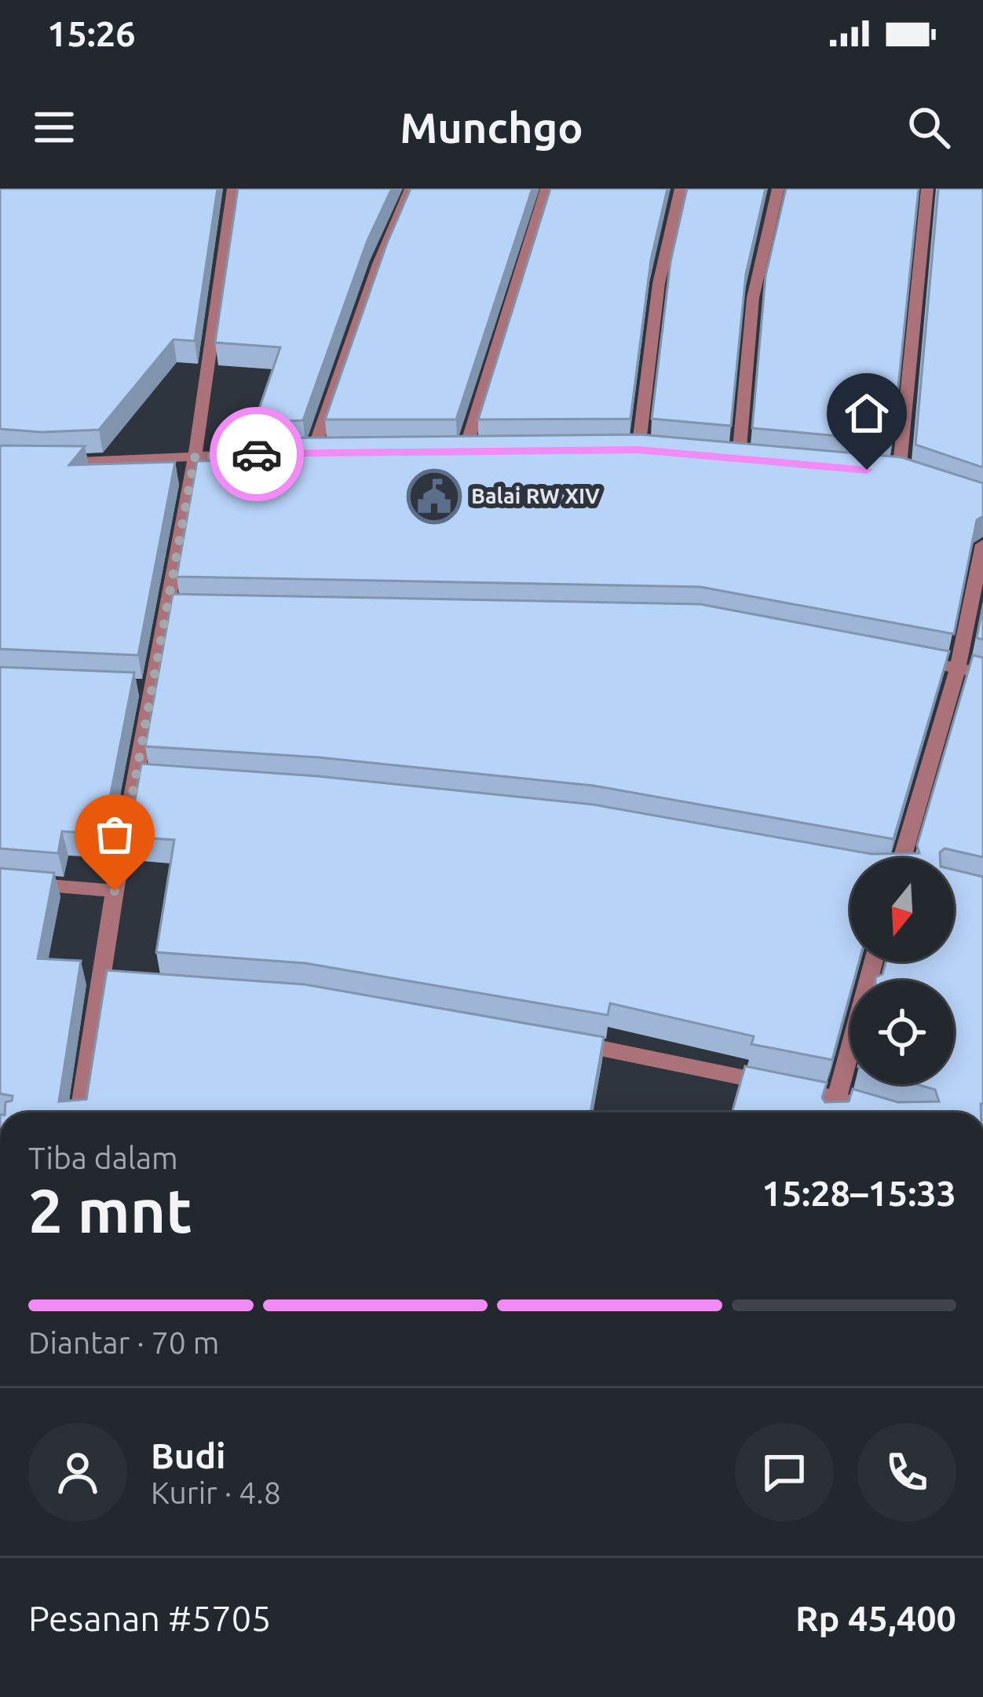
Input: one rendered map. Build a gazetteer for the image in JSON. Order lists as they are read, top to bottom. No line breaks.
{"places":{"public building":["Balai RW XIV"]},"north":"bottom","page":{"status":"15:26","header":"Munchgo","heading":["2 mnt","Tiba dalam","15:28–15:33"],"panel":["Budi","Kurir · 4.8","Pesanan #5705","Rp 45,400"],"bar":"Diantar · 70 m"}}
